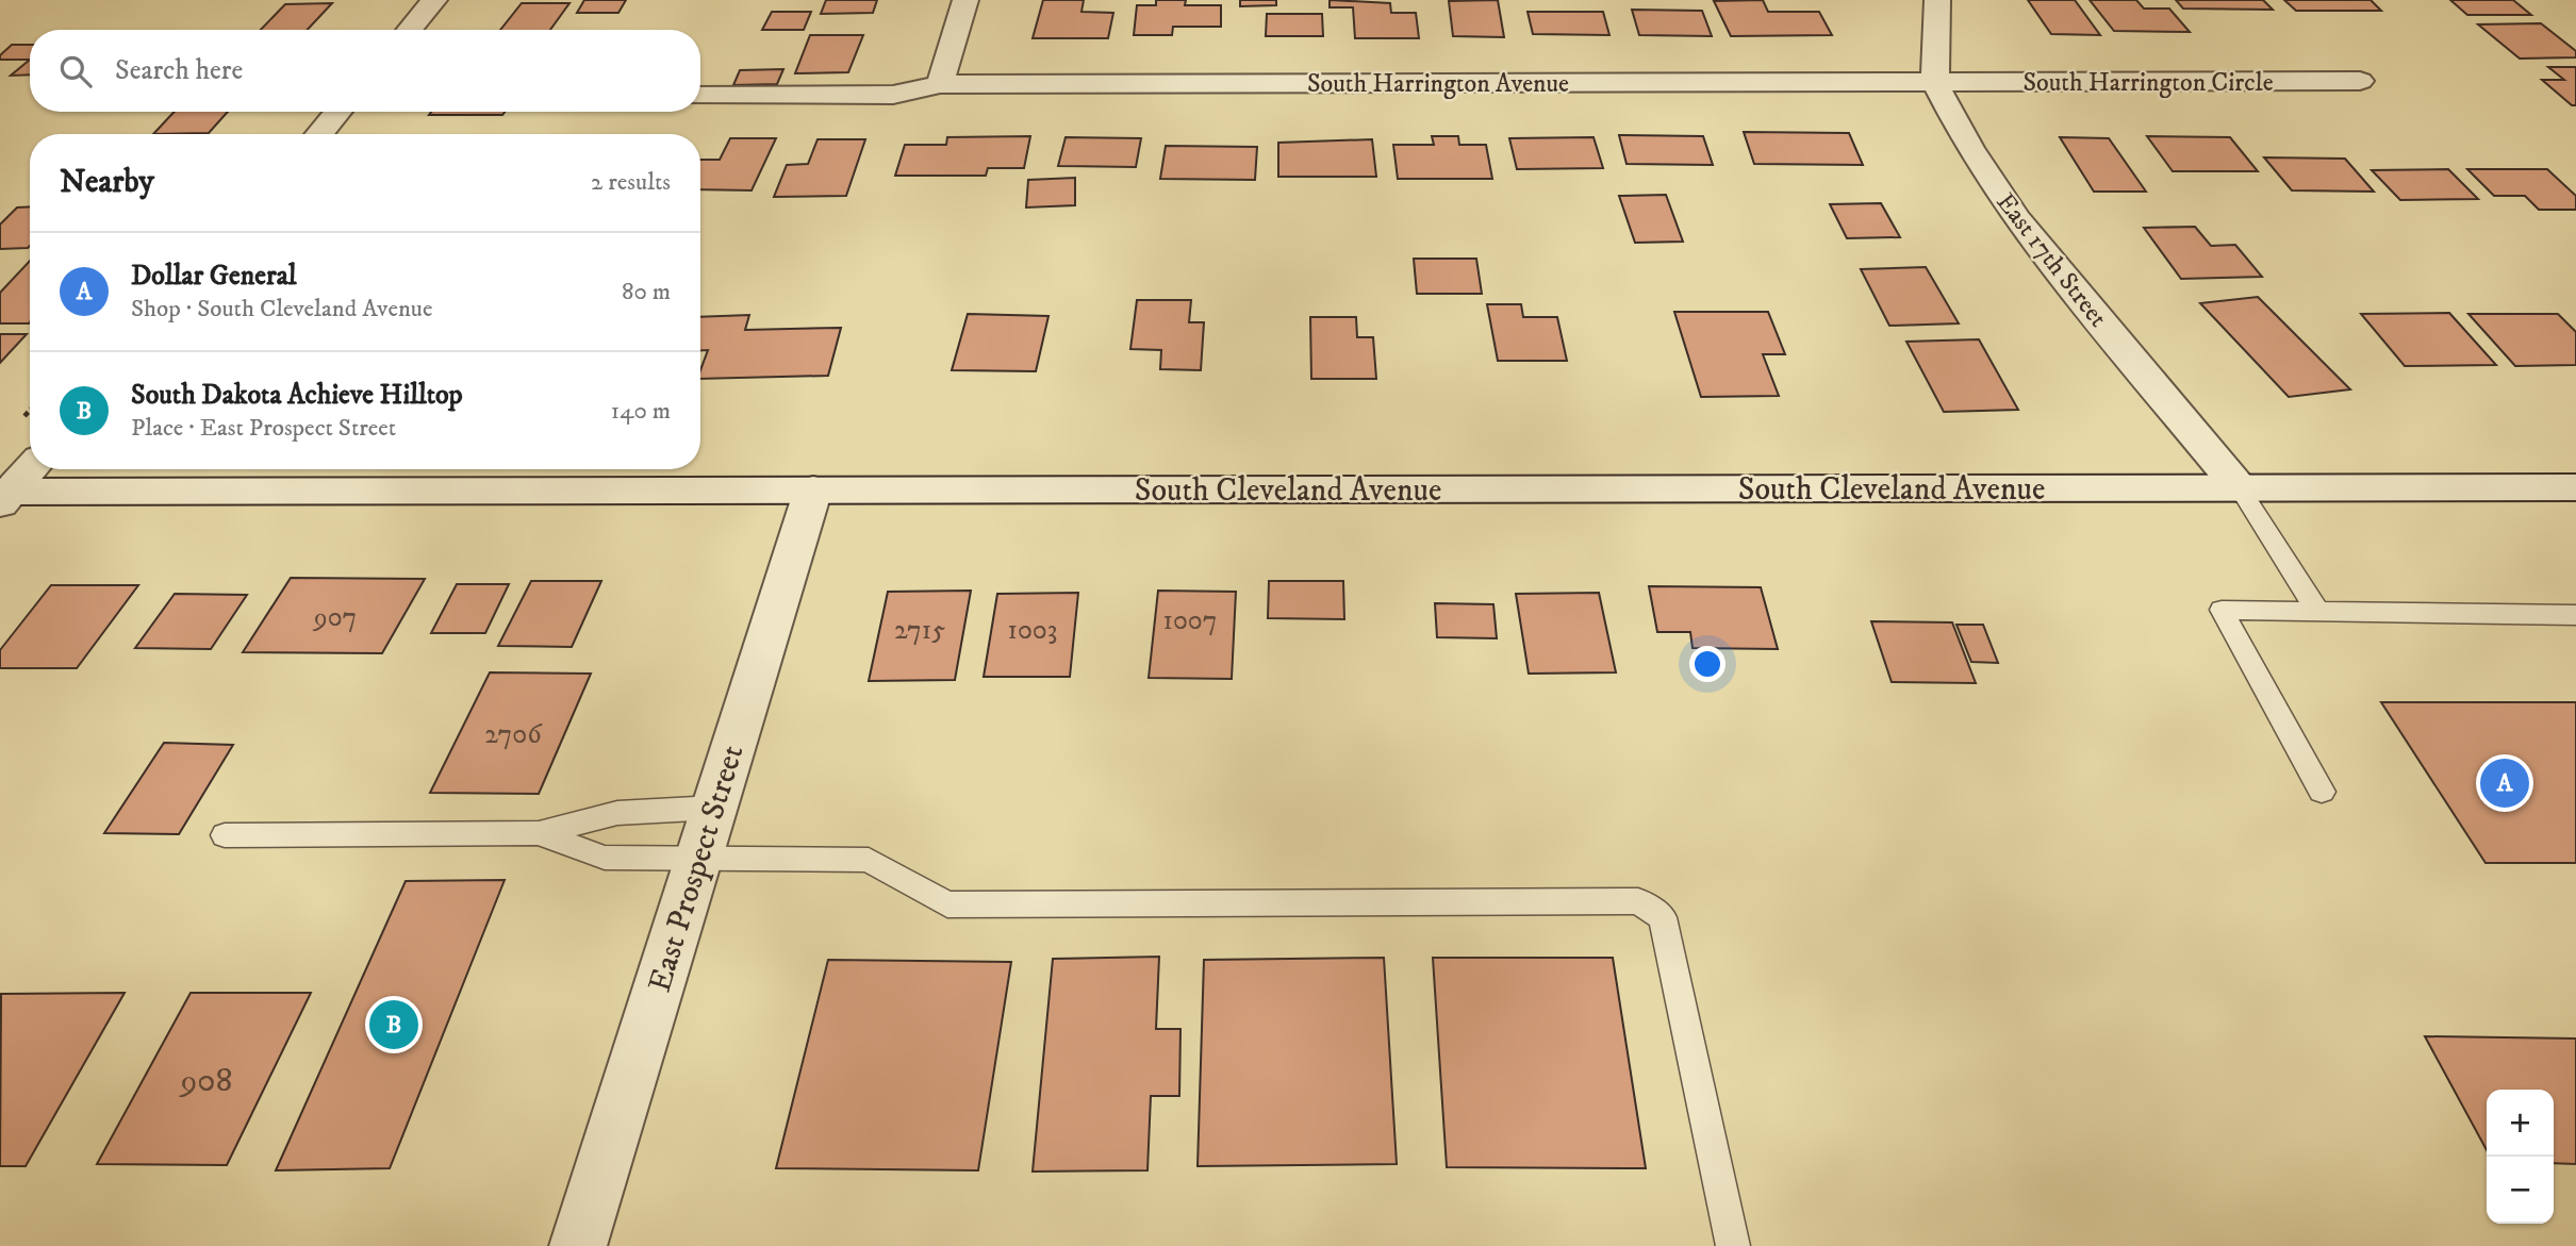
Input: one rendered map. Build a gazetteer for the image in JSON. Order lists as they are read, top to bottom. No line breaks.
{"streets":{"street":["South Harrington Circle","South Harrington Avenue","East 17th Street","South Cleveland Avenue","East Prospect Street"]},"crossings":[["South Harrington Circle","South Harrington Avenue"],["South Harrington Circle","East 17th Street"],["South Harrington Avenue","East 17th Street"],["East 17th Street","South Cleveland Avenue"],["South Cleveland Avenue","East Prospect Street"]],"house_numbers":["907","1007","2715","1003","2706","908"],"page":{"search":"Search here","heading":["Nearby","2 results"],"list":[{"mark":"A","name":"Dollar General","note":"Shop · South Cleveland Avenue","value":"80 m"},{"mark":"B","name":"South Dakota Achieve Hilltop","note":"Place · East Prospect Street","value":"140 m"}],"pins":["A","B"],"map_buttons":["+","−"]}}
